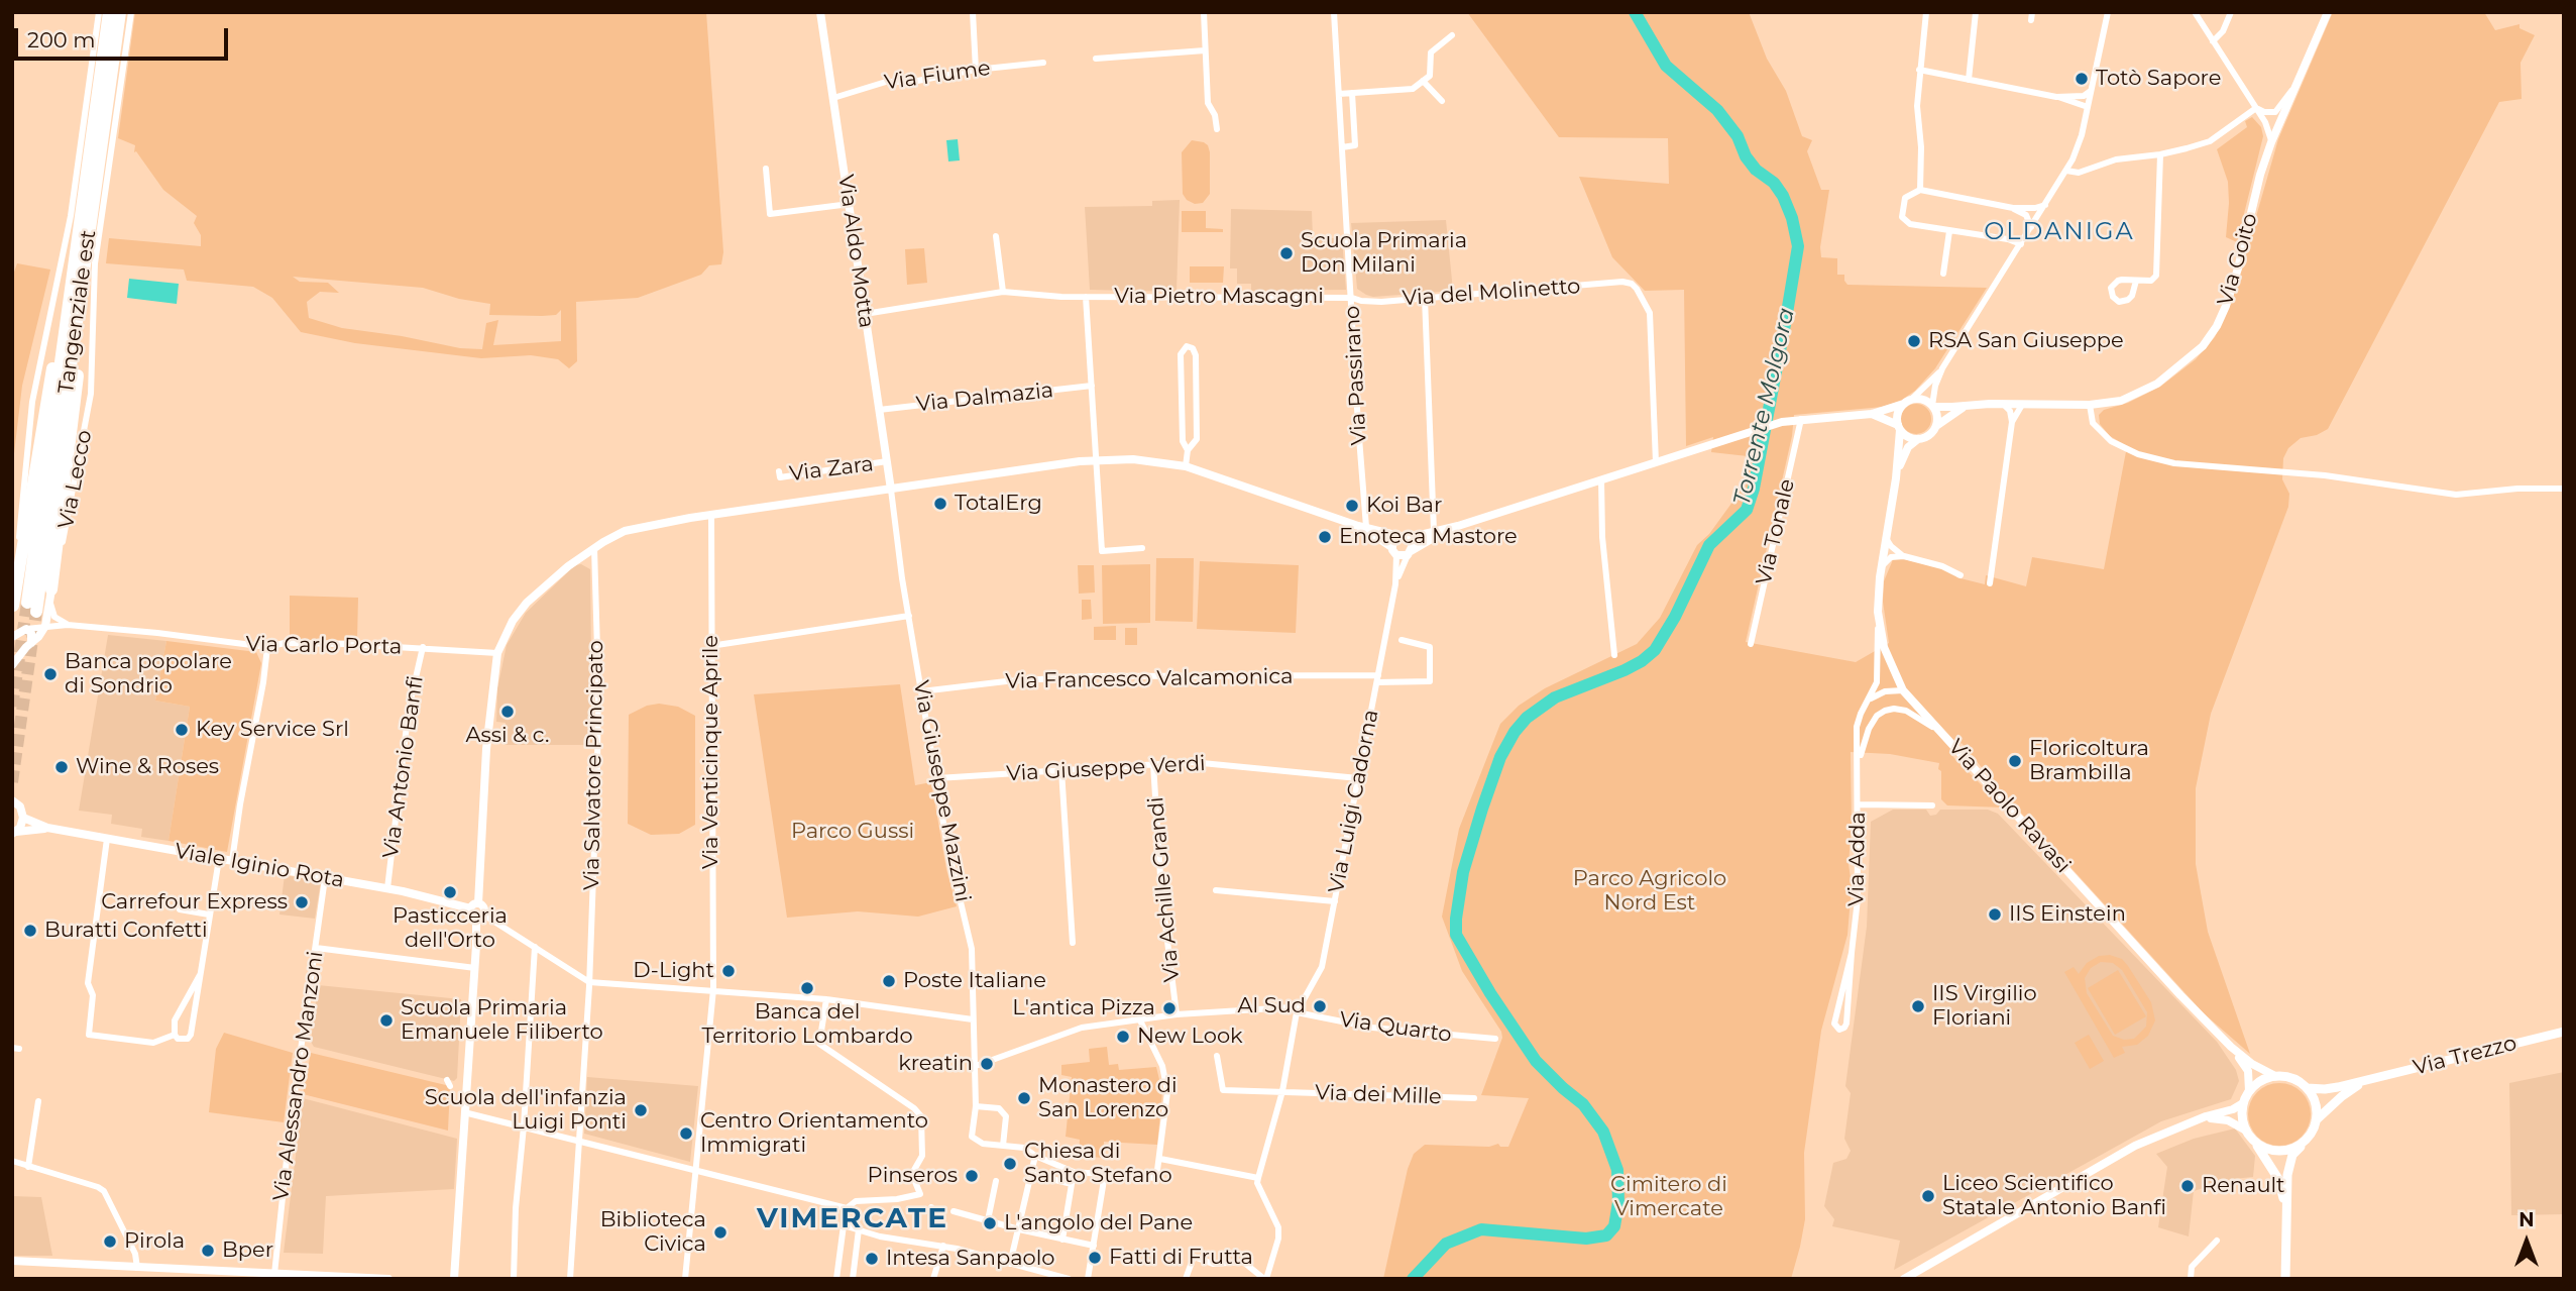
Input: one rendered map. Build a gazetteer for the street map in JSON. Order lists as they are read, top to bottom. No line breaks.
{"streets":{"highway":["Tangenziale est"],"main road":["Via Trezzo"],"street":["Via Fiume","Via Aldo Motta","Via Goito","Via del Molinetto","Via Pietro Mascagni","Via Passirano","Via Dalmazia","Via Zara","Via Lecco","Via Tonale","Via Carlo Porta","Via Francesco Valcamonica","Via Venticinque Aprile","Via Salvatore Principato","Via Antonio Banfi","Via Giuseppe Verdi","Via Giuseppe Mazzini","Via Luigi Cadorna","Via Paolo Ravasi","Via Adda","Viale Iginio Rota","Via Achille Grandi","Via Quarto","Via Alessandro Manzoni","Via dei Mille"]},"crossings":[["Via Fiume","Via Aldo Motta"],["Via Aldo Motta","Via Pietro Mascagni"],["Via Aldo Motta","Via Dalmazia"],["Via Aldo Motta","Via Zara"],["Via Aldo Motta","Via Giuseppe Mazzini"],["Via Goito","Via Adda"],["Via del Molinetto","Via Pietro Mascagni"],["Via del Molinetto","Via Passirano"],["Via Pietro Mascagni","Via Passirano"],["Via Lecco","Via Carlo Porta"],["Via Carlo Porta","Via Antonio Banfi"],["Via Francesco Valcamonica","Via Giuseppe Mazzini"],["Via Francesco Valcamonica","Via Luigi Cadorna"],["Via Antonio Banfi","Viale Iginio Rota"],["Via Giuseppe Verdi","Via Giuseppe Mazzini"],["Via Giuseppe Verdi","Via Luigi Cadorna"],["Via Giuseppe Verdi","Via Achille Grandi"],["Via Giuseppe Mazzini","Via Quarto"],["Via Luigi Cadorna","Via Quarto"],["Via Luigi Cadorna","Via dei Mille"],["Via Paolo Ravasi","Via Adda"],["Via Paolo Ravasi","Via Trezzo"],["Viale Iginio Rota","Via Alessandro Manzoni"],["Via Achille Grandi","Via Quarto"]],"districts":["OLDANIGA","VIMERCATE"],"water":["Torrente Molgora"],"parks":["Parco Gussi","Parco Agricolo Nord Est","Cimitero di Vimercate"],"places":["Totò Sapore","Scuola Primaria Don Milani","RSA San Giuseppe","TotalErg","Koi Bar","Enoteca Mastore","Banca popolare di Sondrio","Assi & c.","Key Service Srl","Floricoltura Brambilla","Wine & Roses","Pasticceria dell'Orto","Carrefour Express","IIS Einstein","Buratti Confetti","D-Light","Poste Italiane","Banca del Territorio Lombardo","Al Sud","IIS Virgilio Floriani","L'antica Pizza","Scuola Primaria Emanuele Filiberto","New Look","kreatin","Monastero di San Lorenzo","Scuola dell'infanzia Luigi Ponti","Centro Orientamento Immigrati","Chiesa di Santo Stefano","Pinseros","Renault","Liceo Scientifico Statale Antonio Banfi","L'angolo del Pane","Biblioteca Civica","Pirola","Bper","Fatti di Frutta","Intesa Sanpaolo"],"scale_bar":"200 m","north":"top"}
